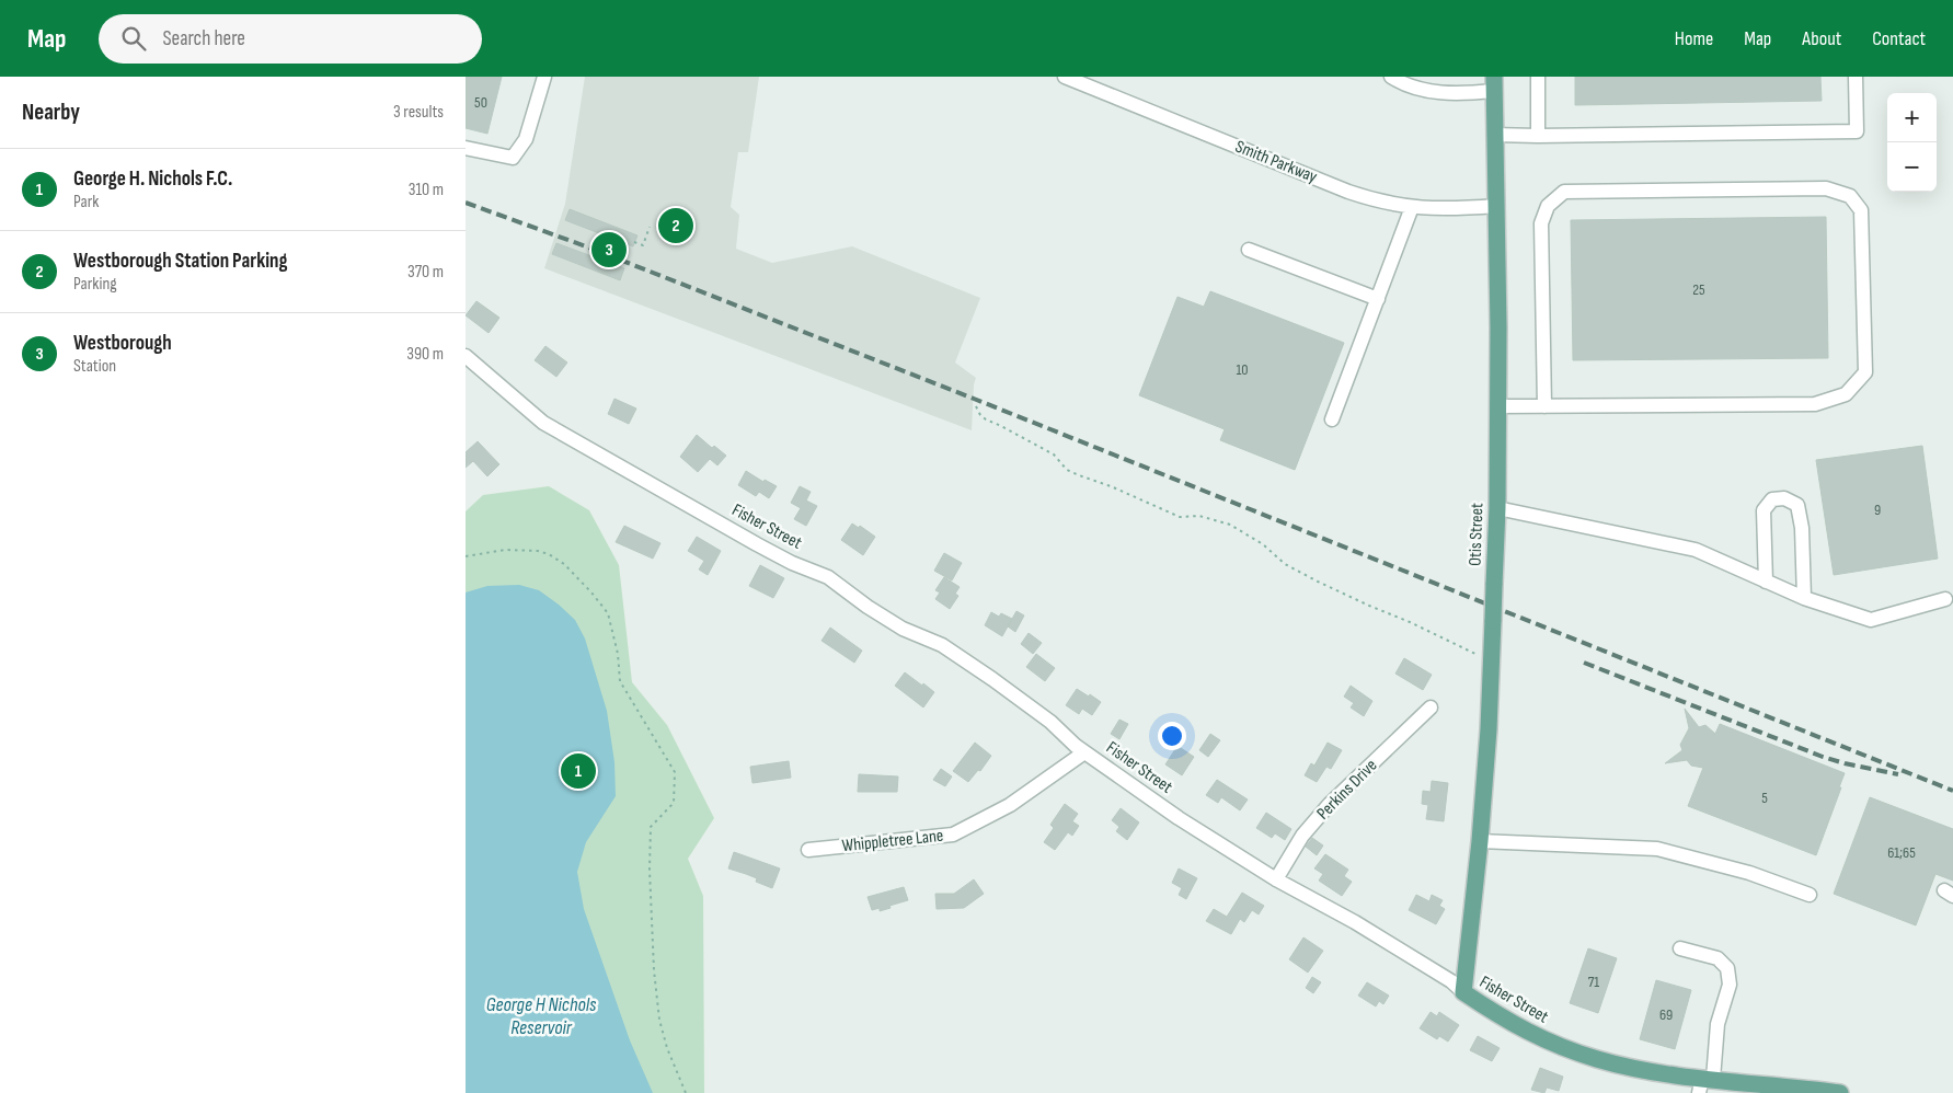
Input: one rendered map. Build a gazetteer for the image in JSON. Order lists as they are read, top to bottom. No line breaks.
{"streets":{"main road":["Fisher Street","Otis Street"],"street":["Smith Parkway","Perkins Drive","Whippletree Lane"]},"crossings":[["Smith Parkway","Otis Street"],["Fisher Street","Otis Street"],["Fisher Street","Perkins Drive"],["Fisher Street","Whippletree Lane"]],"water":["George H Nichols Reservoir"],"house_numbers":["50","25","10","9","5","61;65","71","69"],"page":{"header":"Map","search":"Search here","nav":["Home","Map","About","Contact"],"heading":["Nearby","3 results"],"map_buttons":["+","−"],"list":[{"mark":"1","name":"George H. Nichols F.C.","note":"Park","value":"310 m"},{"mark":"2","name":"Westborough Station Parking","note":"Parking","value":"370 m"},{"mark":"3","name":"Westborough","note":"Station","value":"390 m"}],"pins":["2","3","1"]}}
